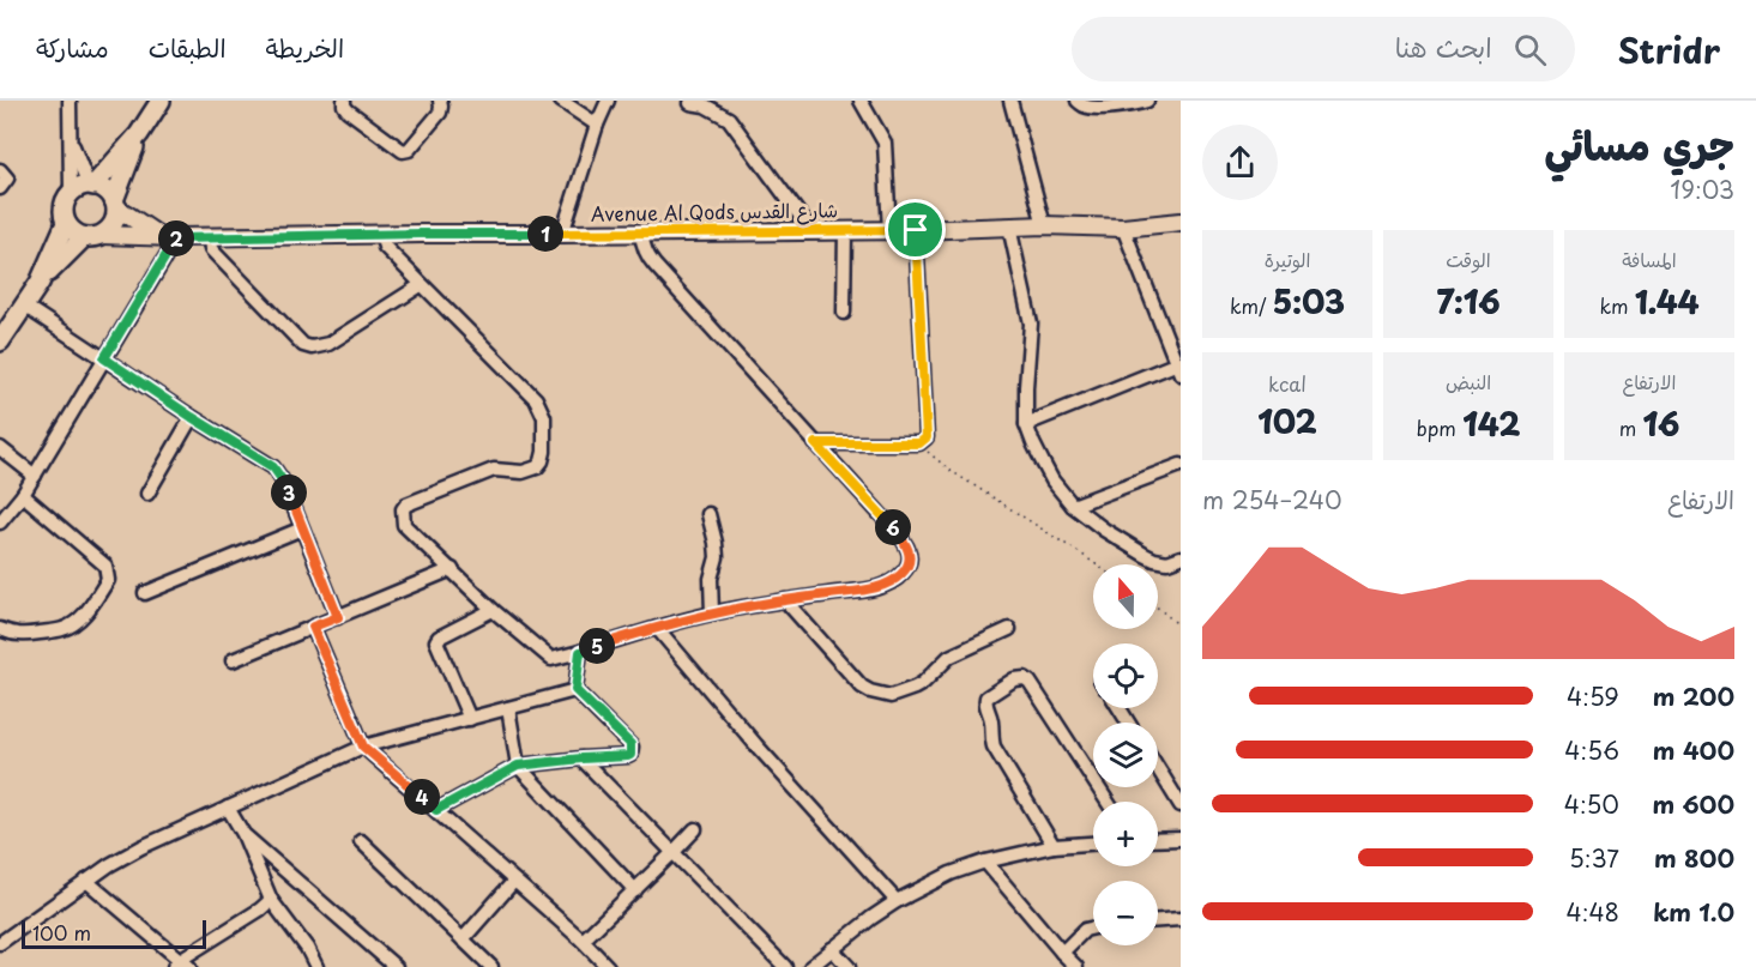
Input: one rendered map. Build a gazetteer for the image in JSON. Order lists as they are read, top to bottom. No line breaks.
{"streets":{"street":["Avenue Al Qods شارع القدس"]},"scale_bar":"100 m","north":"top","page":{"header":"Stridr","search":"ابحث هنا","nav":["الخريطة","الطبقات","مشاركة"],"heading":["جري مسائي","19:03"],"pins":["1","2","3","6","5","4"],"stats":[["المسافة","1.44 km"],["الوقت","7:16"],["الوتيرة","5:03 /km"],["الارتفاع","16 m"],["النبض","142 bpm"],["kcal","102"]],"chart":["الارتفاع","240–254 m"],"map_buttons":["+","−"],"list":[{"name":"200 m","note":"4:59"},{"name":"400 m","note":"4:56"},{"name":"600 m","note":"4:50"},{"name":"800 m","note":"5:37"},{"name":"1.0 km","note":"4:48"}],"scale":"100 m"}}
